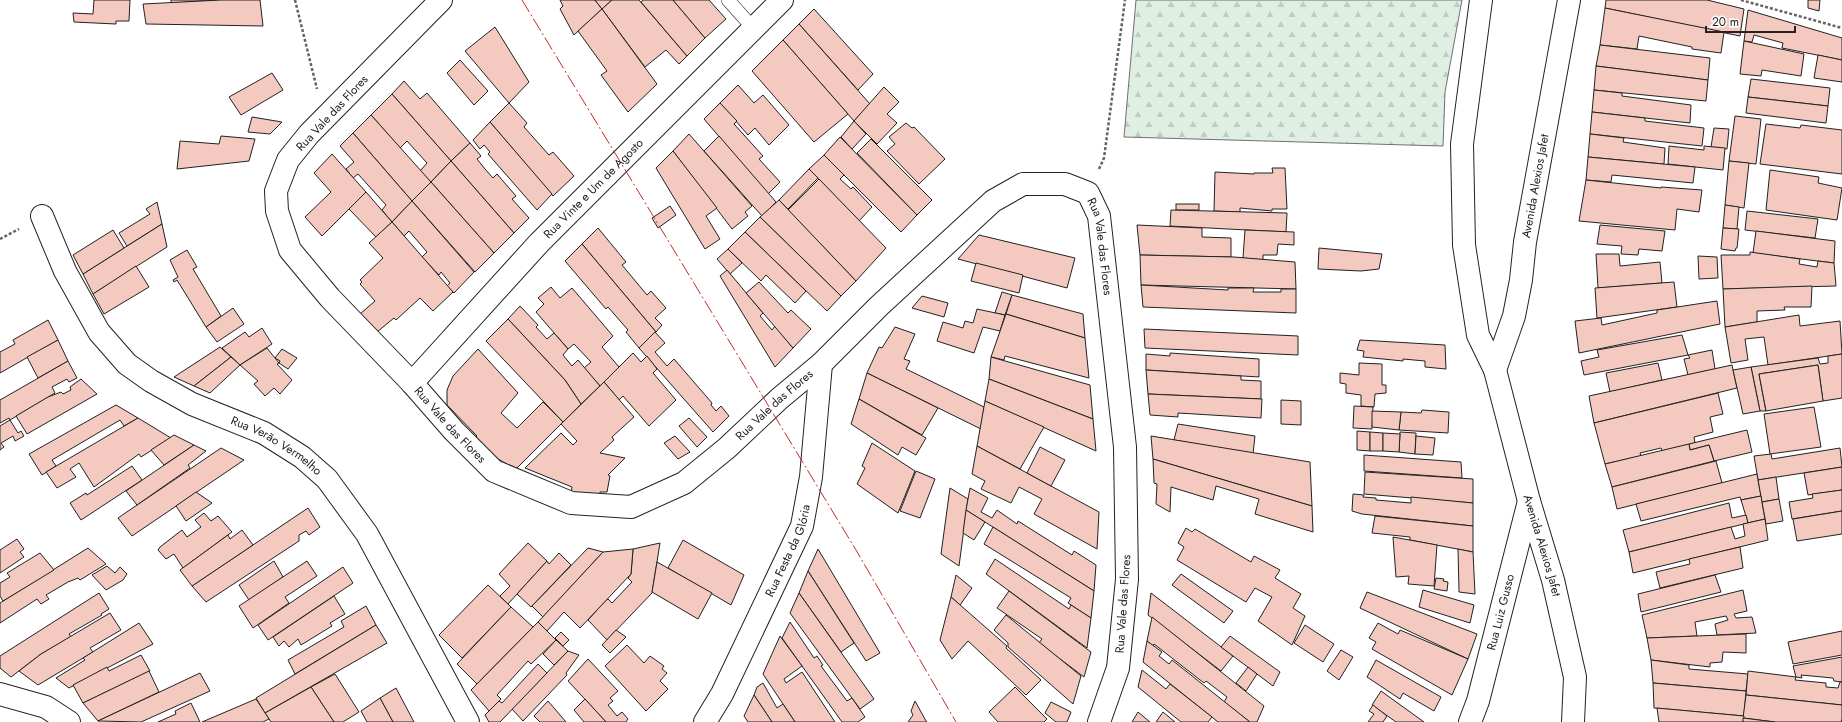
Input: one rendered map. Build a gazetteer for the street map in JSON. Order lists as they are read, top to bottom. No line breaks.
{"streets":{"street":["Rua Vale das Flores","Avenida Alexios Jafet","Rua Vinte e Um de Agosto","Rua Verão Vermelho","Rua Festa da Glória","Rua Luiz Gusso"]},"crossings":[["Rua Vale das Flores","Rua Vinte e Um de Agosto"],["Rua Vale das Flores","Rua Festa da Glória"],["Avenida Alexios Jafet","Rua Luiz Gusso"]],"scale_bar":"20 m"}
